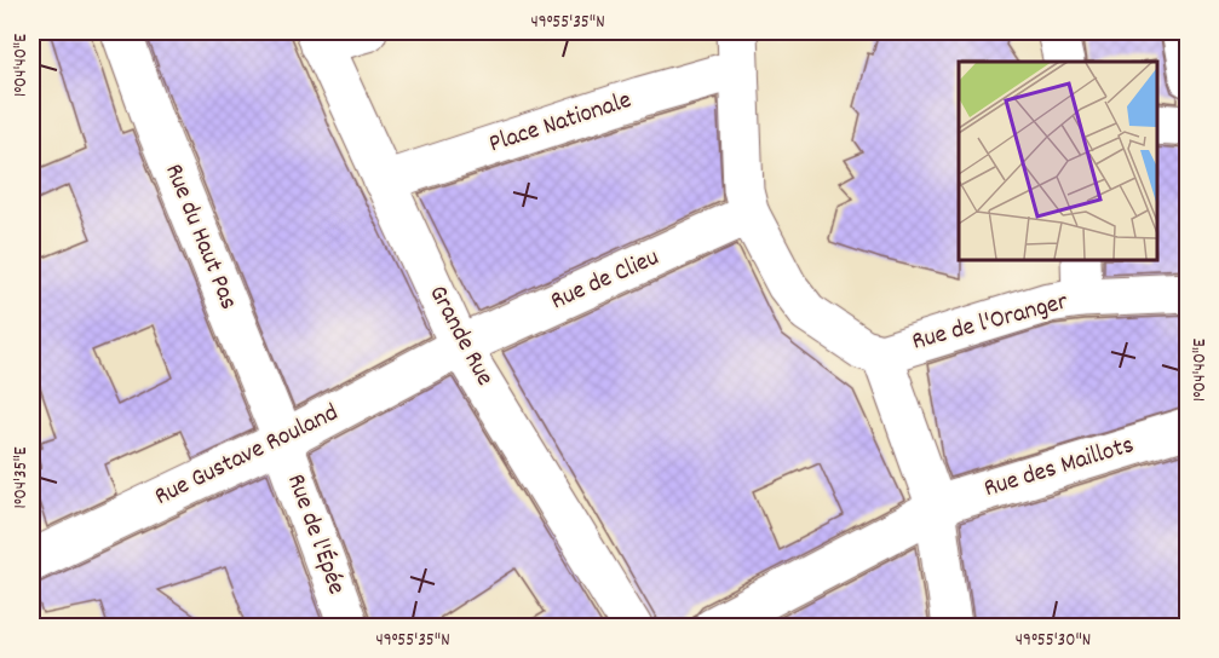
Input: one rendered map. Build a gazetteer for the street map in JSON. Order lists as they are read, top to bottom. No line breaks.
{"streets":{"street":["Place Nationale","Rue du Haut Pas","Rue de Clieu","Rue de l'Oranger","Grande Rue","Rue Gustave Rouland","Rue des Maillots","Rue de l'Épée"]},"crossings":[["Place Nationale","Grande Rue"],["Rue du Haut Pas","Rue Gustave Rouland"],["Rue du Haut Pas","Rue de l'Épée"],["Rue de Clieu","Grande Rue"],["Rue de Clieu","Rue Gustave Rouland"],["Grande Rue","Rue Gustave Rouland"],["Rue Gustave Rouland","Rue de l'Épée"]],"coordinates":["49°55'35\"N","1°04'40\"E","1°04'35\"E","49°55'30\"N"]}
